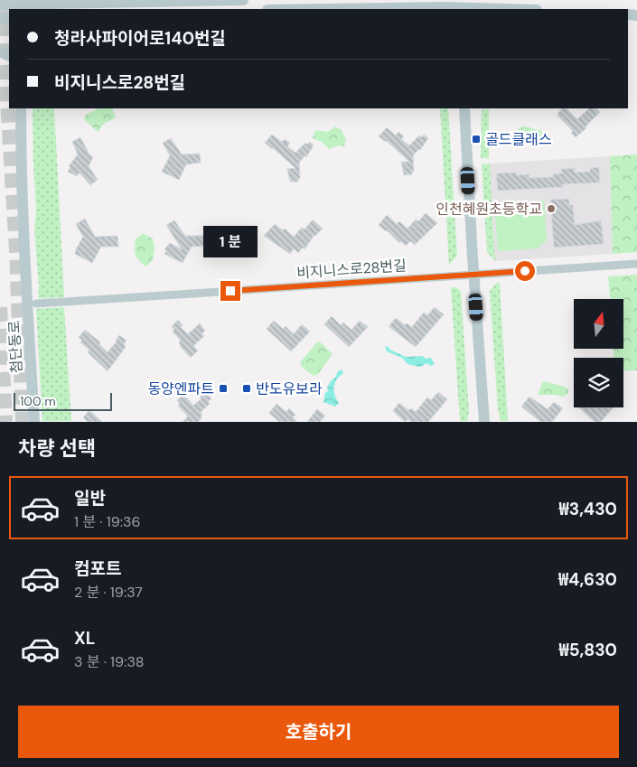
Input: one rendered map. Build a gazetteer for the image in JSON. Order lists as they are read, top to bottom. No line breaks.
{"streets":{"main road":["첨단동로"],"street":["비지니스로28번길"]},"places":{"transit":["골드클래스","동양엔파트","반도유보라"],"other":["인천혜원초등학교"]},"scale_bar":"100 m","north":"top","page":{"banner":["청라사파이어로140번길","비지니스로28번길"],"bubble":"1 분","scale":"100 m","heading":"차량 선택","list":[{"name":"일반","note":"1 분 · 19:36","value":"₩3,430"},{"name":"컴포트","note":"2 분 · 19:37","value":"₩4,630"},{"name":"XL","note":"3 분 · 19:38","value":"₩5,830"}],"buttons":"호출하기"}}
